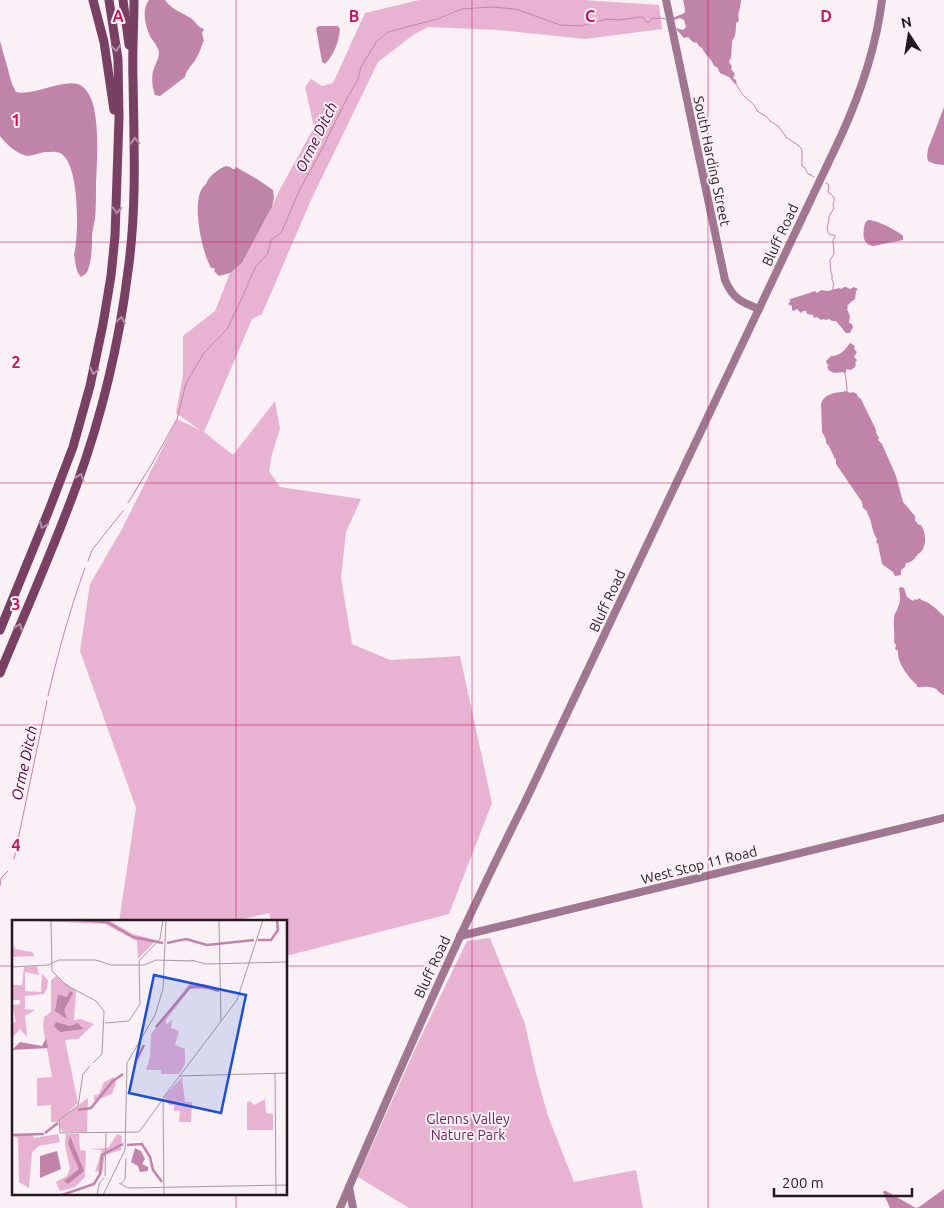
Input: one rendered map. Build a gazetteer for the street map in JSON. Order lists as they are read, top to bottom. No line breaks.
{"streets":{"main road":["South Harding Street","Bluff Road","West Stop 11 Road"]},"crossings":[["South Harding Street","Bluff Road"],["Bluff Road","West Stop 11 Road"]],"water":["Orme Ditch"],"parks":["Glenns Valley Nature Park"],"scale_bar":"200 m","north":"top","grid":{"columns":["A","B","C","D"],"rows":["1","2","3","4"]}}
